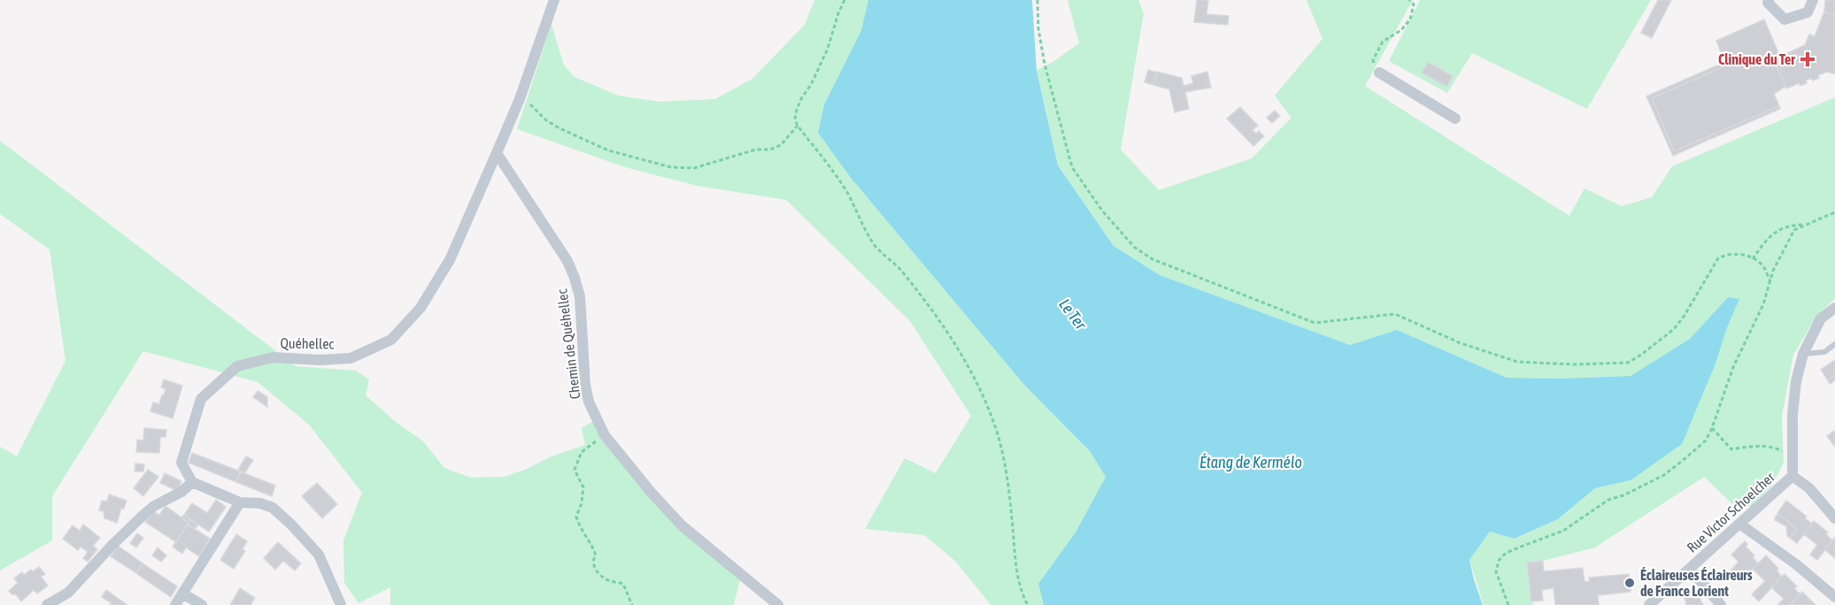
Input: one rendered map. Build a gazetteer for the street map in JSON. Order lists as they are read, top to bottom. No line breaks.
{"streets":{"street":["Quéhellec","Chemin de Quéhellec","Rue Victor Schoelcher"]},"crossings":[["Quéhellec","Chemin de Quéhellec"]],"water":["Le Ter","Étang de Kermélo"],"places":{"health":["Clinique du Ter"],"other":["Éclaireuses Éclaireurs de France Lorient"]}}
